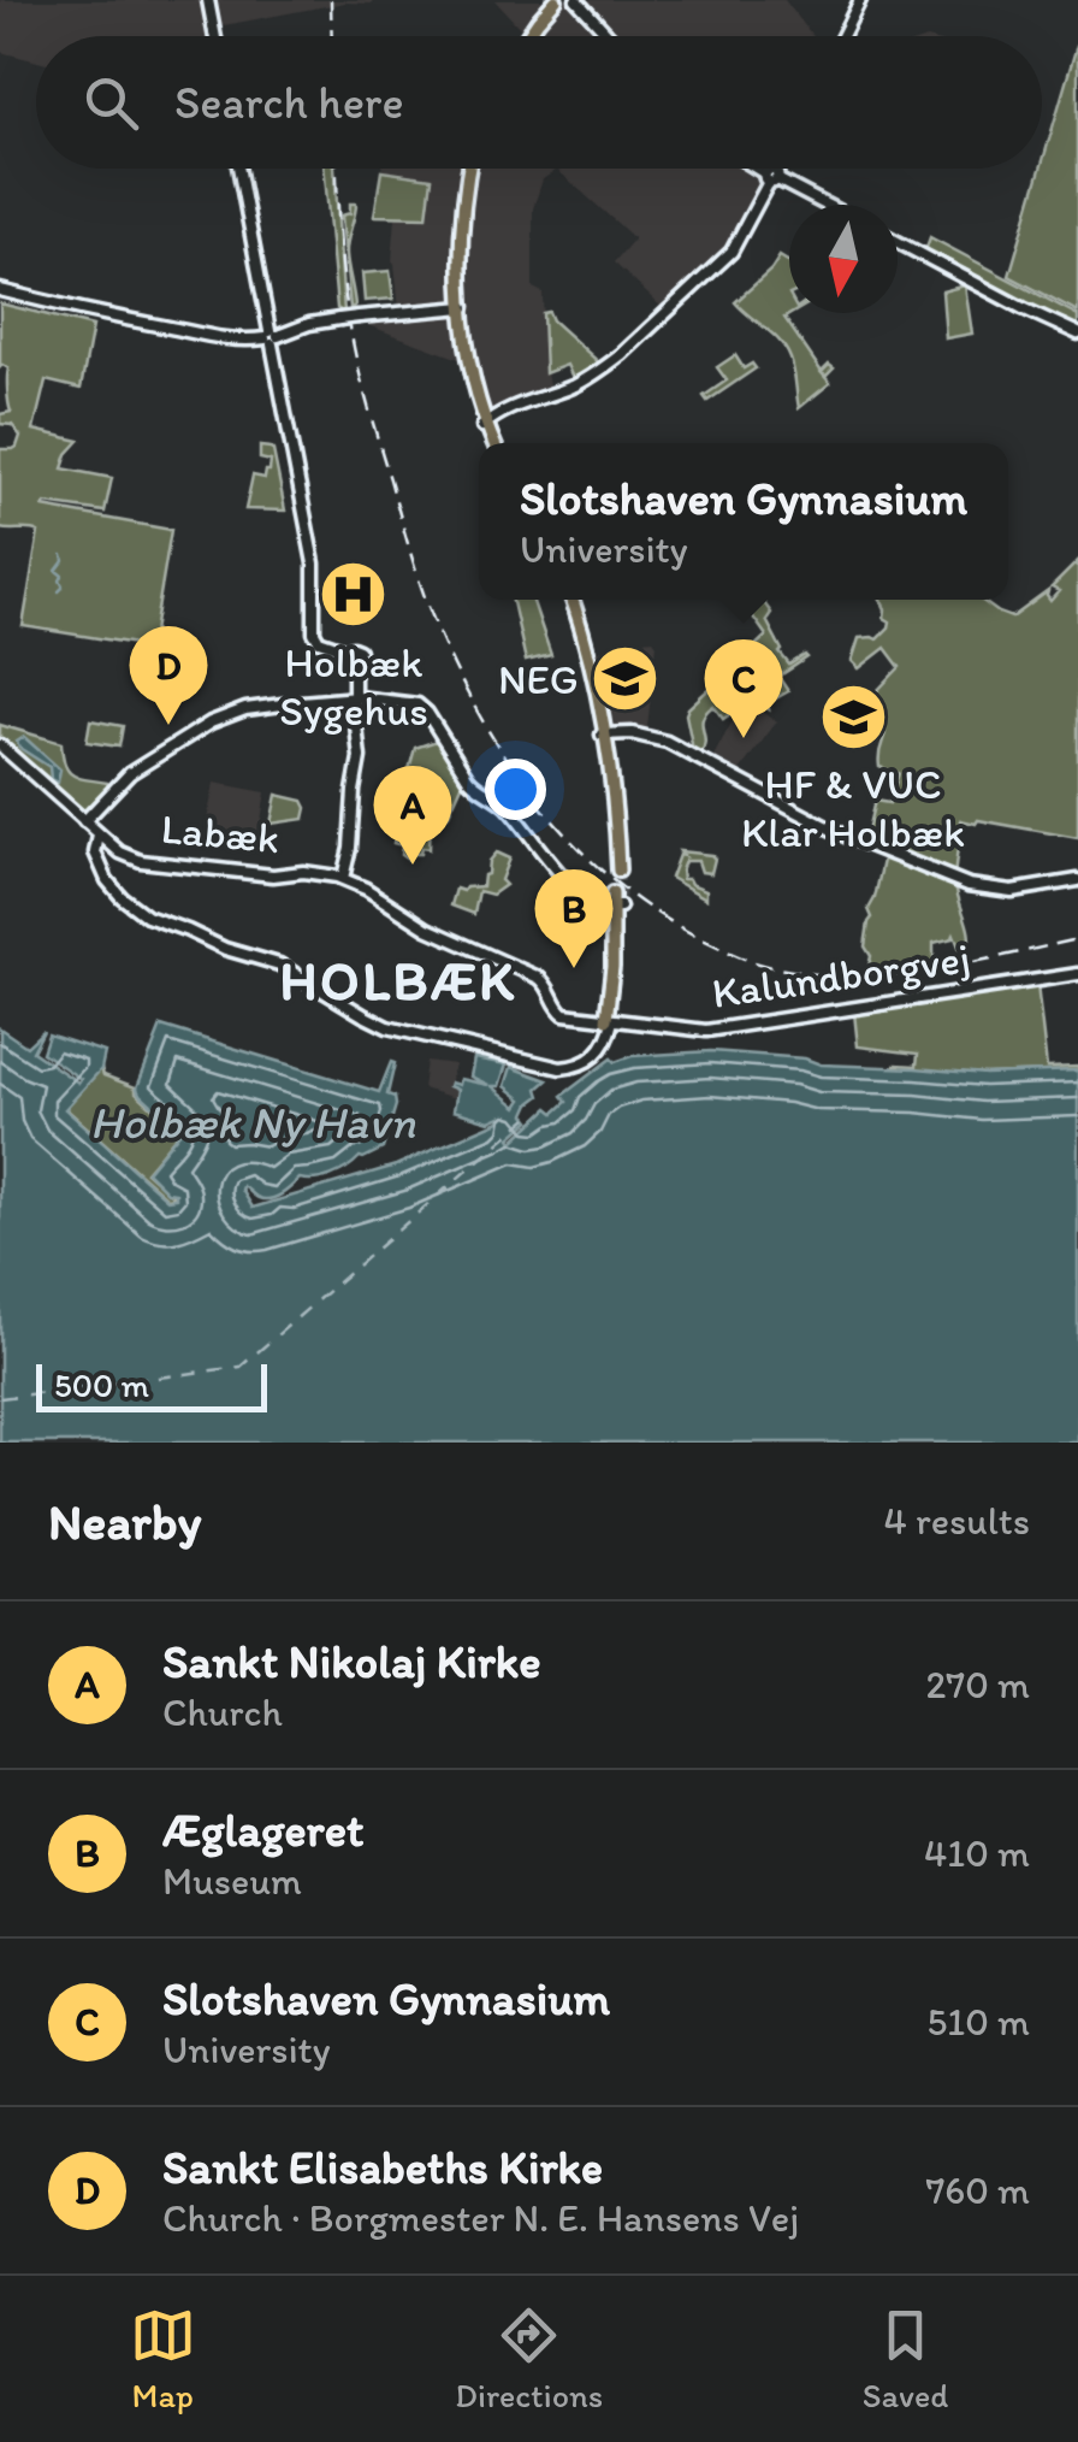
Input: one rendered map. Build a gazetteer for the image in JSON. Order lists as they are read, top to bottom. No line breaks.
{"streets":{"street":["Labæk","Kalundborgvej"]},"crossings":[["Labæk","Kalundborgvej"]],"districts":["HOLBÆK"],"water":["Holbæk Ny Havn"],"places":{"hospital":["Holbæk Sygehus"],"school or university":["NEG","HF & VUC Klar Holbæk"]},"scale_bar":"500 m","north":"bottom","page":{"search":"Search here","popup":["Slotshaven Gynnasium","University"],"pins":["D","C","A","B"],"scale":"500 m","heading":["Nearby","4 results"],"list":[{"mark":"A","name":"Sankt Nikolaj Kirke","note":"Church","value":"270 m"},{"mark":"B","name":"Æglageret","note":"Museum","value":"410 m"},{"mark":"C","name":"Slotshaven Gynnasium","note":"University","value":"510 m"},{"mark":"D","name":"Sankt Elisabeths Kirke","note":"Church · Borgmester N. E. Hansens Vej","value":"760 m"}],"nav":["Map","Directions","Saved"]}}
